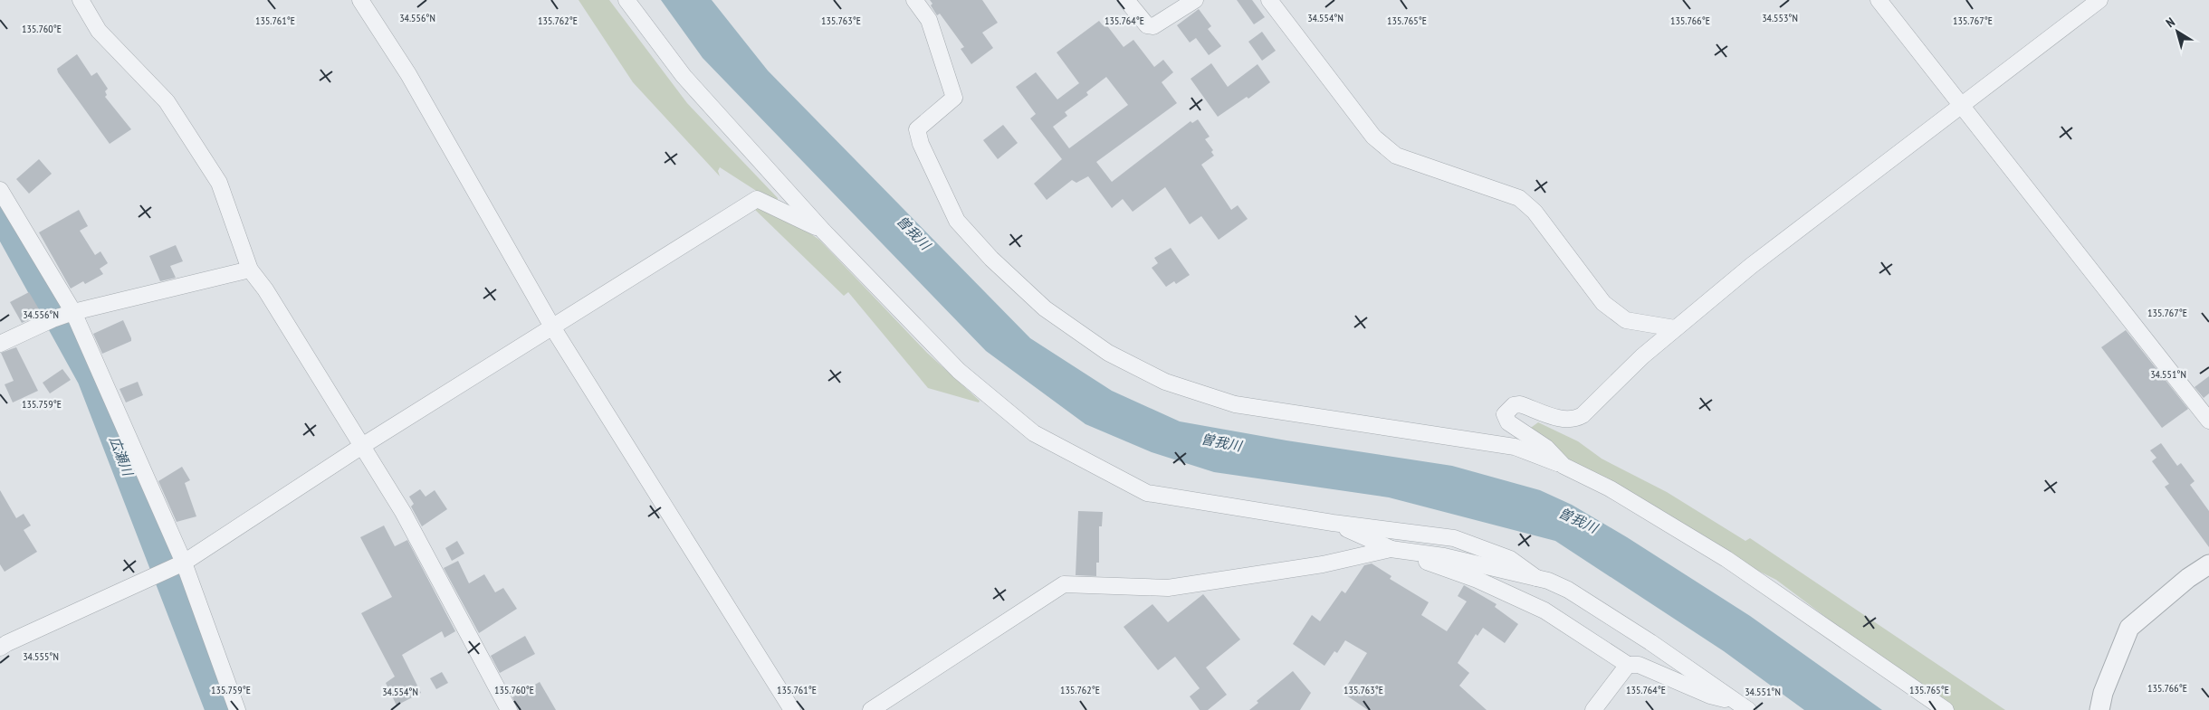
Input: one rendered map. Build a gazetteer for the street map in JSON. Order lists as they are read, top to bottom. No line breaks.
{"water":["曽我川","広瀬川"],"north":"top left","coordinates":["34.556°N","34.554°N","34.553°N","135.761°E","135.762°E","135.763°E","135.764°E","135.765°E","135.766°E","135.767°E","135.760°E","34.551°N","135.759°E","34.555°N"]}
